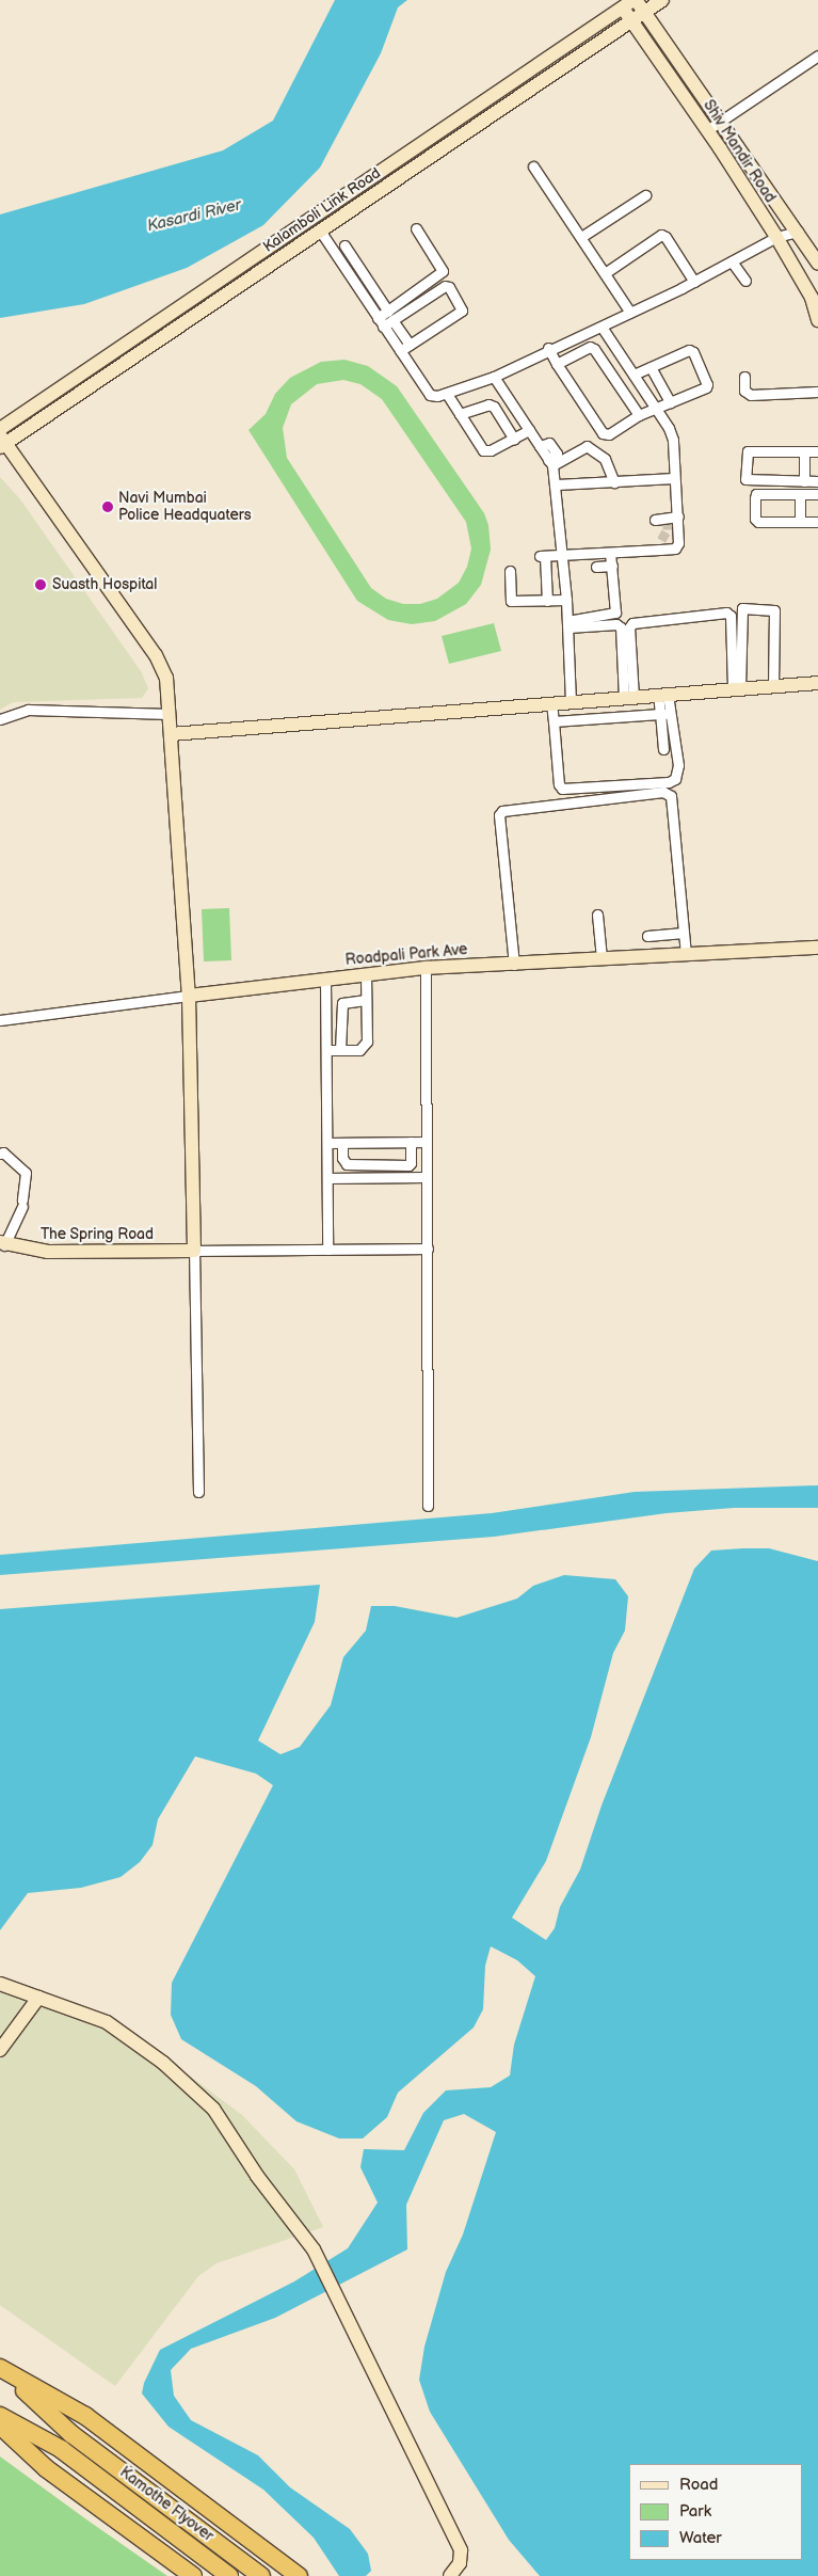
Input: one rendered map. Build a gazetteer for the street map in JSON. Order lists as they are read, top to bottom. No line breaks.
{"streets":{"highway":["Kamothe Flyover"],"street":["Shiv Mandir Road","Kalamboli Link Road","Roadpali Park Ave","The Spring Road"]},"crossings":[["Shiv Mandir Road","Kalamboli Link Road"]],"water":["Kasardi River"],"places":["Navi Mumbai Police Headquaters","Suasth Hospital"],"legend":["Road","Park","Water"]}
